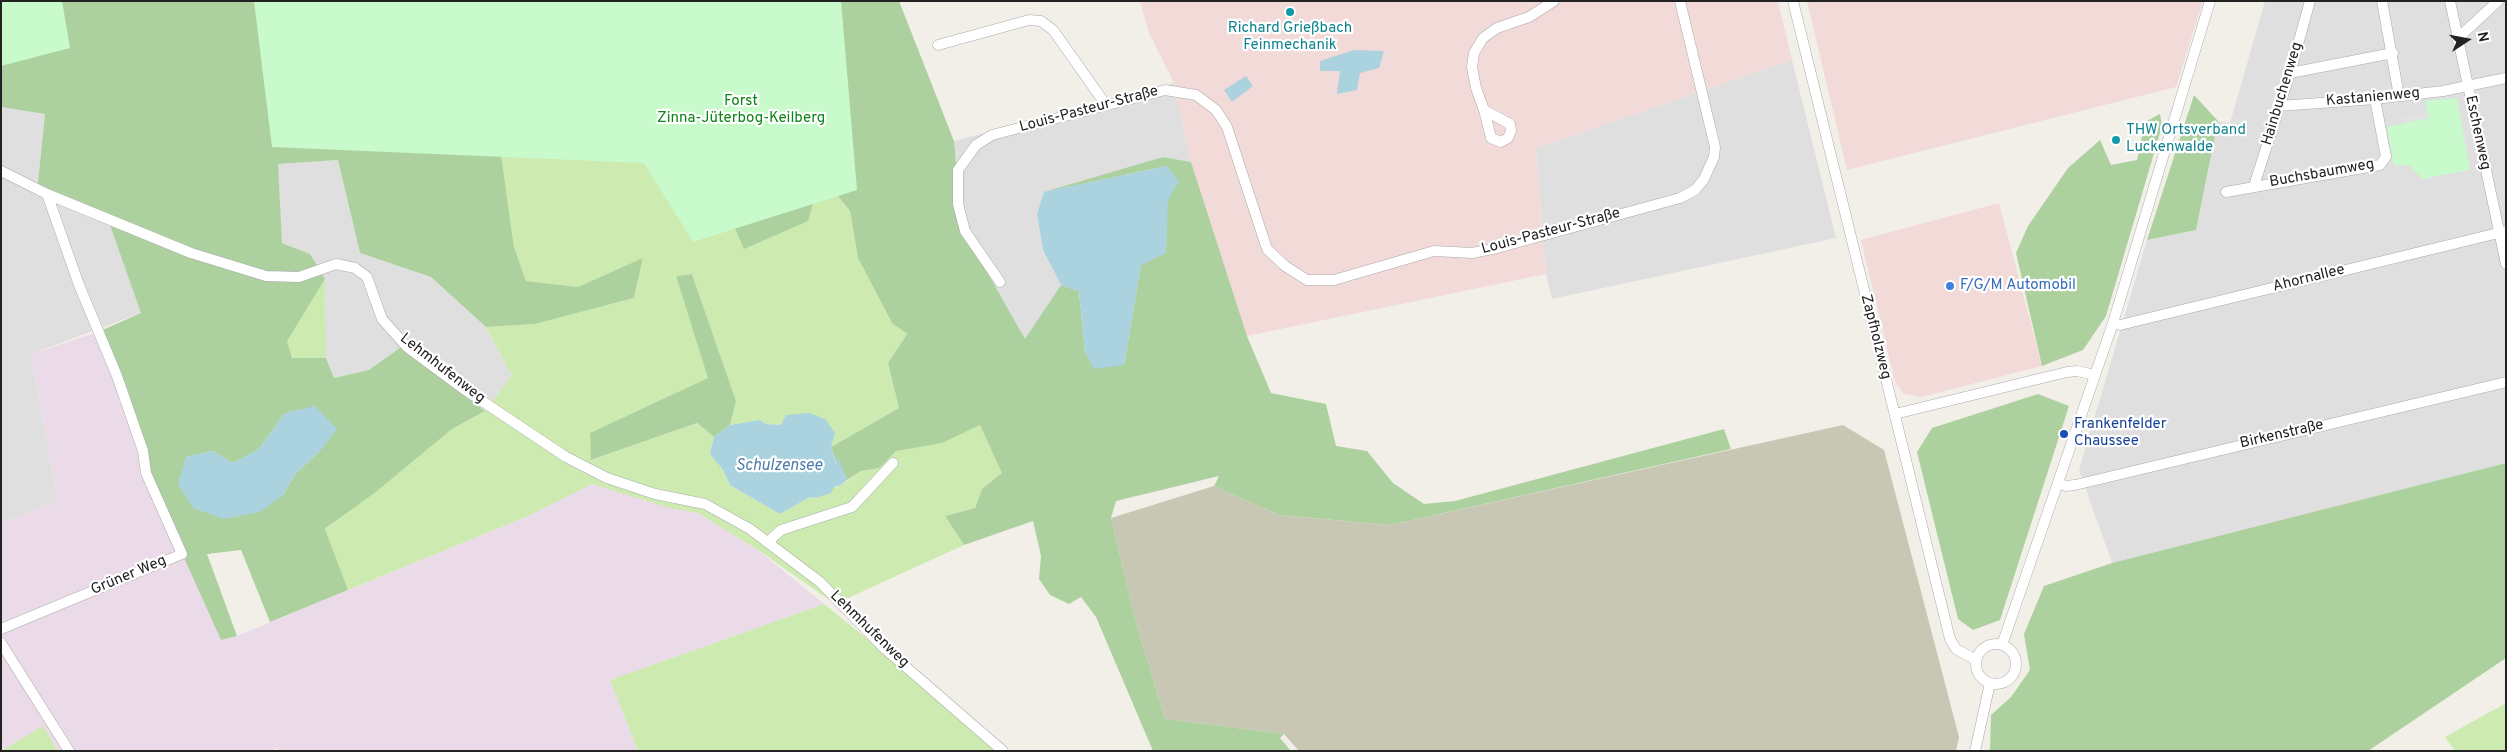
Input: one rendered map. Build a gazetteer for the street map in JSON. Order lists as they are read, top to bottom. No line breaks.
{"streets":{"street":["Hainbuchenweg","Kastanienweg","Louis-Pasteur-Straße","Eschenweg","Buchsbaumweg","Ahornallee","Zapfholzweg","Lehmhufenweg","Birkenstraße","Grüner Weg"]},"crossings":[["Hainbuchenweg","Kastanienweg"],["Hainbuchenweg","Buchsbaumweg"],["Kastanienweg","Eschenweg"],["Kastanienweg","Buchsbaumweg"],["Eschenweg","Ahornallee"],["Lehmhufenweg","Grüner Weg"]],"water":["Schulzensee"],"parks":["Forst Zinna-Jüterbog-Keilberg"],"places":["Richard Grießbach Feinmechanik","THW Ortsverband Luckenwalde","F/G/M Automobil","Frankenfelder Chaussee"],"north":"right"}
